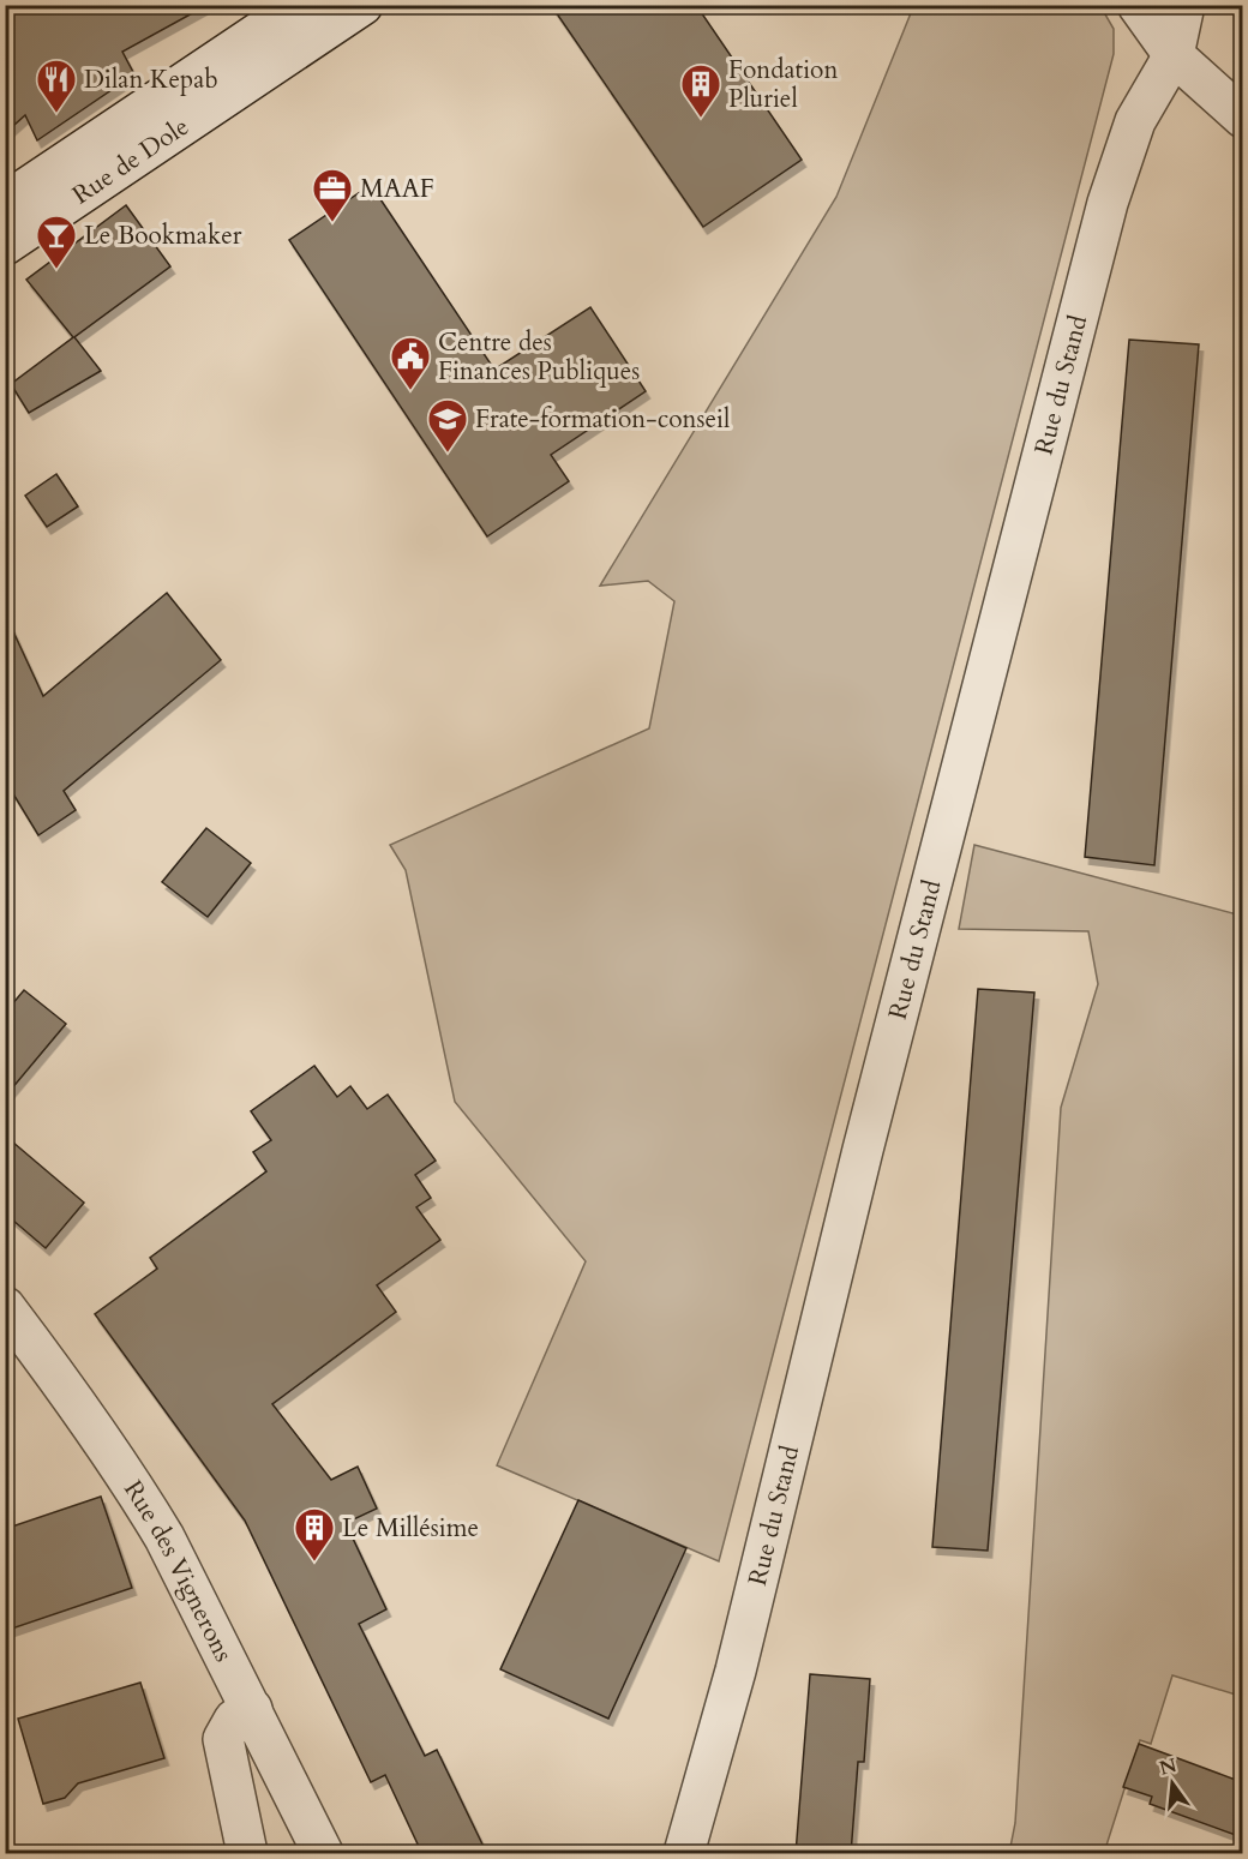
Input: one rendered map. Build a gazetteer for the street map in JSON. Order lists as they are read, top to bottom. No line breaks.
{"streets":{"street":["Rue de Dole","Rue du Stand","Rue des Vignerons"]},"places":{"restaurant":["Dilan Kepab"],"building":["Fondation Pluriel","Le Millésime"],"office":["MAAF"],"bar":["Le Bookmaker"],"public building":["Centre des Finances Publiques"],"school or university":["Frate-formation-conseil"]},"north":"top"}
